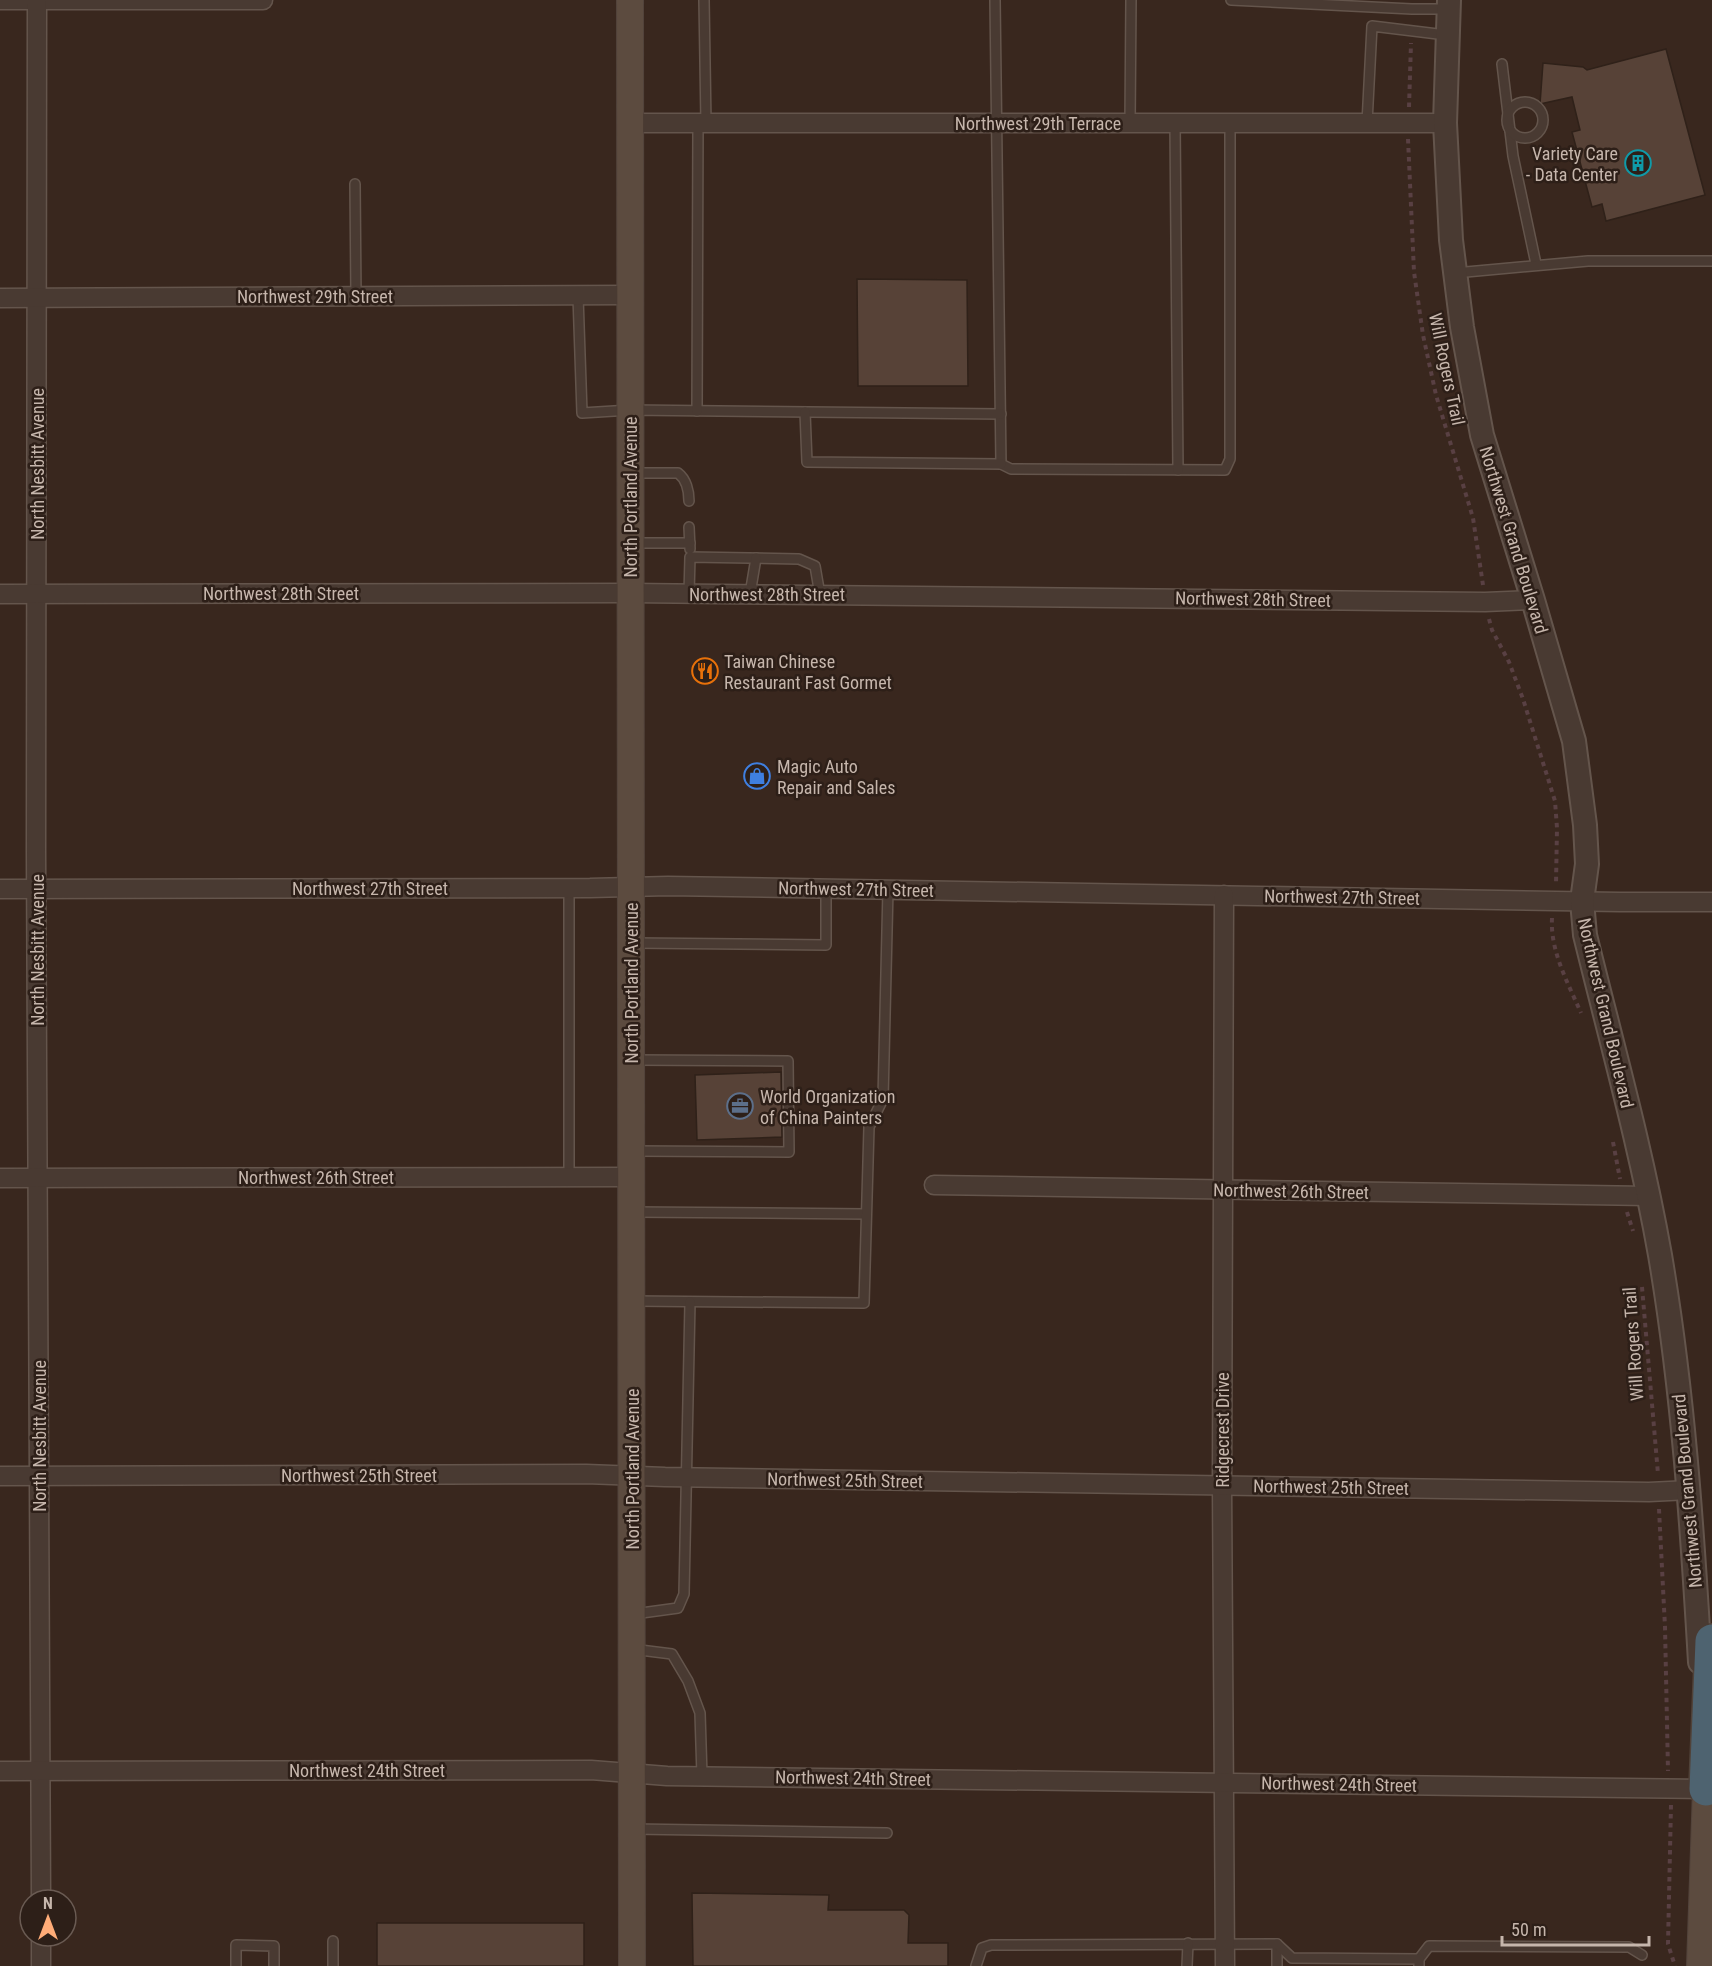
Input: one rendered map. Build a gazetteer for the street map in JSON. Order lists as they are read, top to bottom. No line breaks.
{"streets":{"main road":["North Portland Avenue","Northwest Grand Boulevard"],"street":["Northwest 29th Terrace","Northwest 29th Street","North Nesbitt Avenue","Northwest 28th Street","Northwest 27th Street","Northwest 26th Street","Ridgecrest Drive","Northwest 25th Street","Northwest 24th Street"],"path":["Will Rogers Trail"]},"crossings":[["Northwest 29th Terrace","North Portland Avenue"],["Northwest 29th Terrace","Northwest Grand Boulevard"],["Northwest 29th Street","North Nesbitt Avenue"],["Northwest 29th Street","North Portland Avenue"],["Will Rogers Trail","Northwest 28th Street"],["North Nesbitt Avenue","Northwest 28th Street"],["North Nesbitt Avenue","Northwest 27th Street"],["North Nesbitt Avenue","Northwest 26th Street"],["North Nesbitt Avenue","Northwest 25th Street"],["North Nesbitt Avenue","Northwest 24th Street"],["North Portland Avenue","Northwest 28th Street"],["North Portland Avenue","Northwest 27th Street"],["North Portland Avenue","Northwest 26th Street"],["North Portland Avenue","Northwest 25th Street"],["North Portland Avenue","Northwest 24th Street"],["Northwest Grand Boulevard","Northwest 28th Street"],["Northwest Grand Boulevard","Northwest 27th Street"],["Northwest Grand Boulevard","Northwest 26th Street"],["Northwest Grand Boulevard","Northwest 25th Street"],["Northwest Grand Boulevard","Northwest 24th Street"],["Northwest 27th Street","Ridgecrest Drive"],["Northwest 26th Street","Ridgecrest Drive"],["Ridgecrest Drive","Northwest 25th Street"],["Ridgecrest Drive","Northwest 24th Street"]],"places":{"building":["Variety Care - Data Center"],"restaurant":["Taiwan Chinese Restaurant Fast Gormet"],"shop":["Magic Auto Repair and Sales"],"office":["World Organization of China Painters"]},"scale_bar":"50 m","north":"top"}
